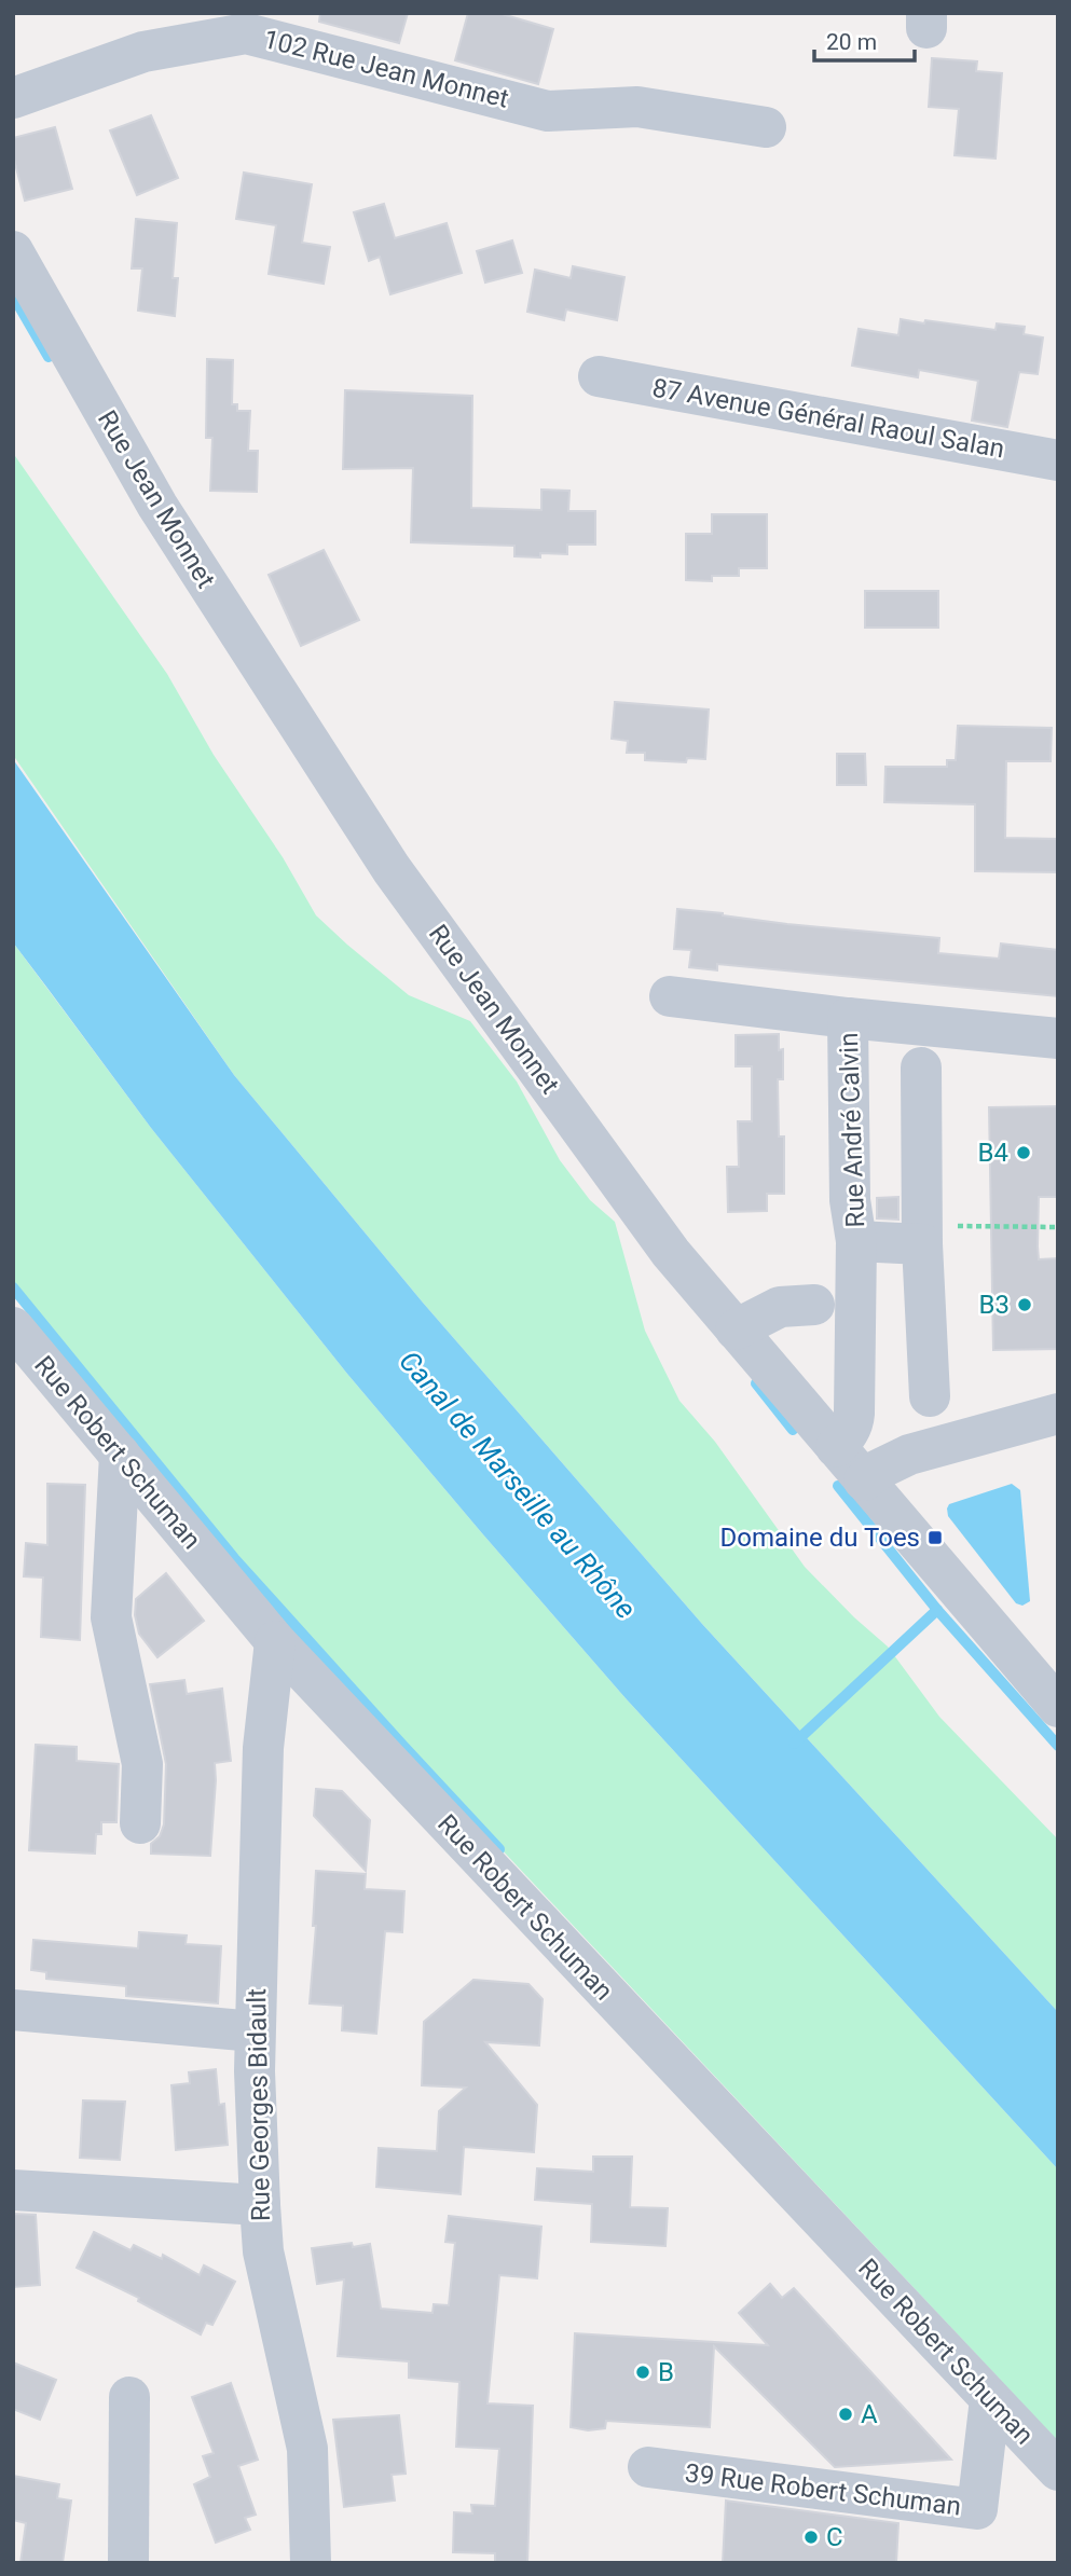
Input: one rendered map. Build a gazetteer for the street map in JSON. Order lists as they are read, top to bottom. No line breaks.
{"streets":{"street":["102 Rue Jean Monnet","87 Avenue Général Raoul Salan","Rue Jean Monnet","Rue André Calvin","Rue Robert Schuman","Rue Georges Bidault","39 Rue Robert Schuman"]},"crossings":[["Rue Jean Monnet","Rue André Calvin"],["Rue Robert Schuman","Rue Georges Bidault"],["Rue Robert Schuman","39 Rue Robert Schuman"]],"water":["Canal de Marseille au Rhône"],"places":{"other":["B4","B3","B","A","C"],"transit":["Domaine du Toes"]},"scale_bar":"20 m"}
